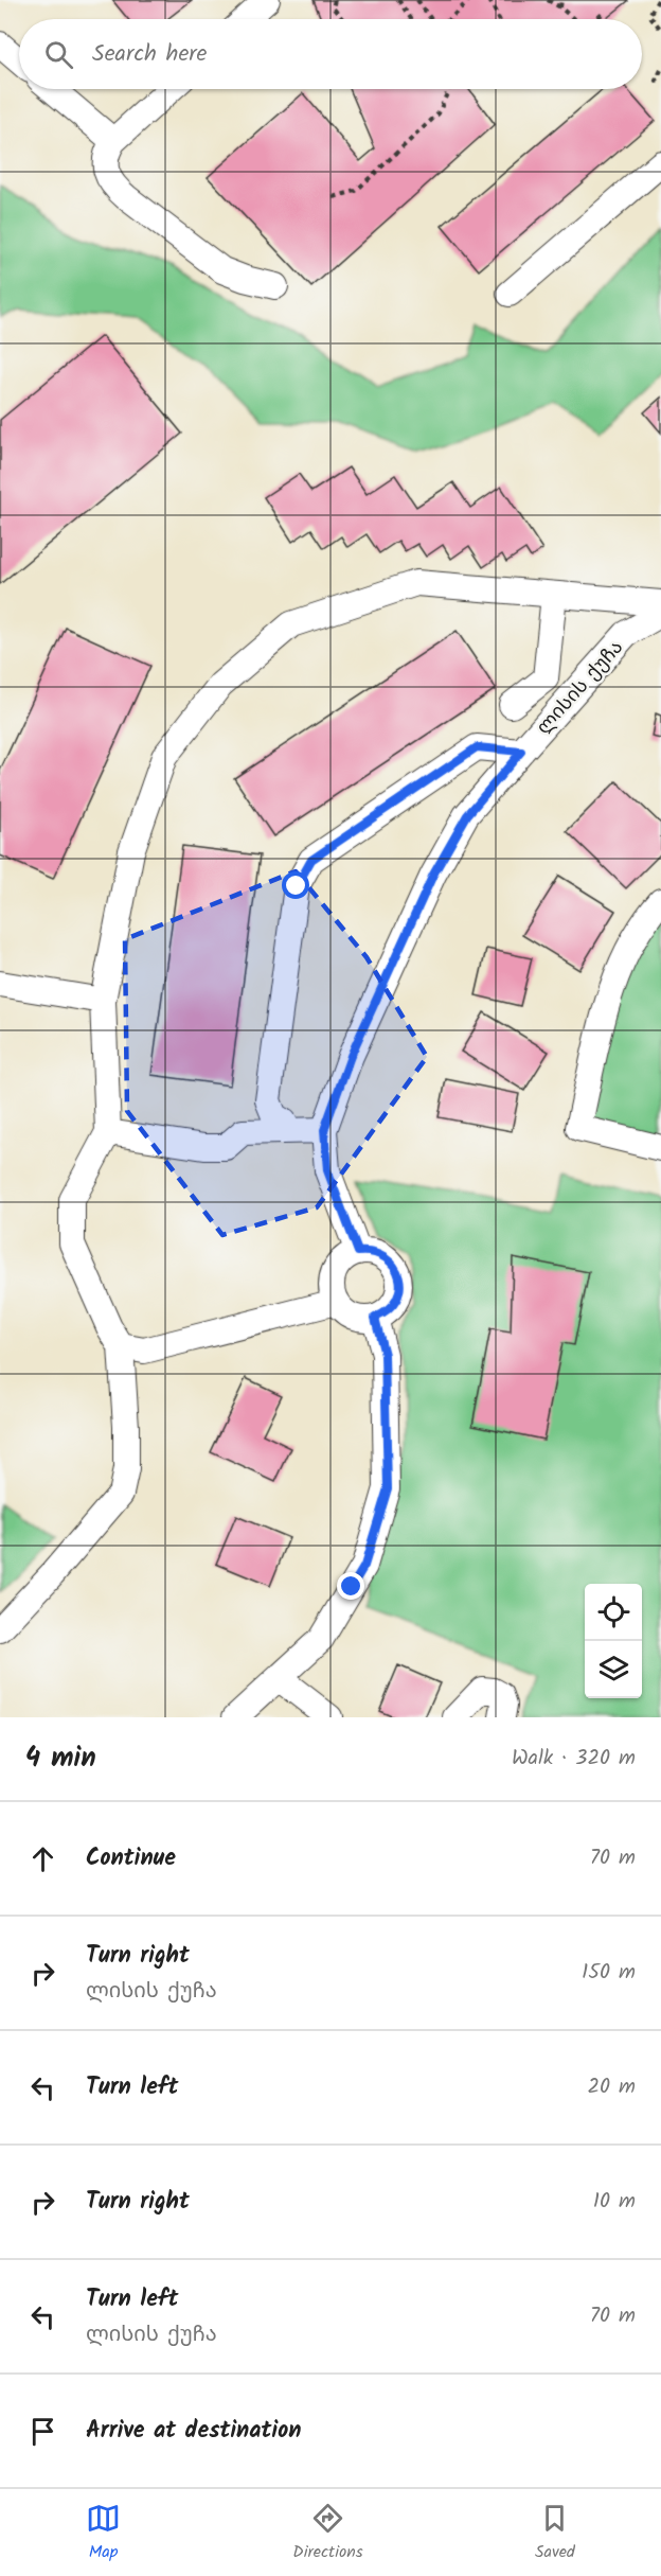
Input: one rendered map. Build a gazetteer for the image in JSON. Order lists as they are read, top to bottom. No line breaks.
{"streets":{"street":["ლისის ქუჩა"]},"page":{"search":"Search here","heading":["4 min","Walk · 320 m"],"list":[["Continue","70 m"],["Turn right","ლისის ქუჩა","150 m"],["Turn left","20 m"],["Turn right","10 m"],["Turn left","ლისის ქუჩა","70 m"],"Arrive at destination"],"nav":["Map","Directions","Saved"]}}
